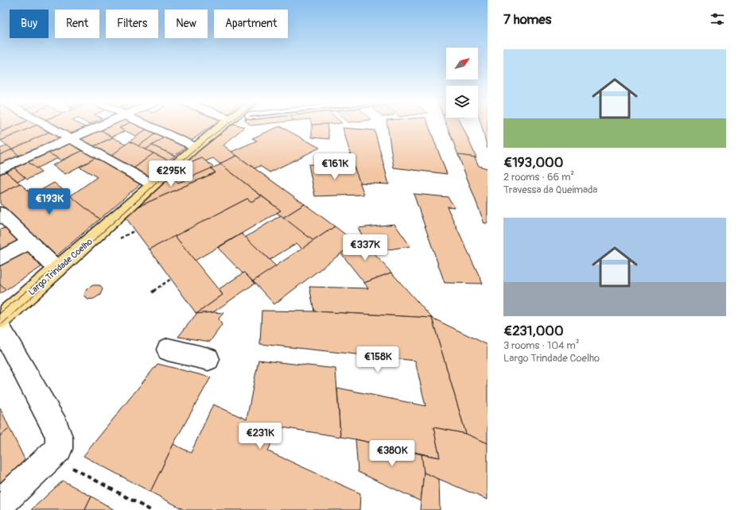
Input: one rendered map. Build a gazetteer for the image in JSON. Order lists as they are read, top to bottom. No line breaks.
{"streets":{"main road":["Largo Trindade Coelho"]},"north":"top right","page":{"heading":"7 homes","chip":["Buy","Rent","Filters","New","Apartment"],"list":[{"name":"€193,000","note":"2 rooms · 66 m² · Travessa da Queimada"},{"name":"€231,000","note":"3 rooms · 104 m² · Largo Trindade Coelho"}],"price":["€161K","€295K","€193K","€337K","€158K","€231K","€380K"]}}
